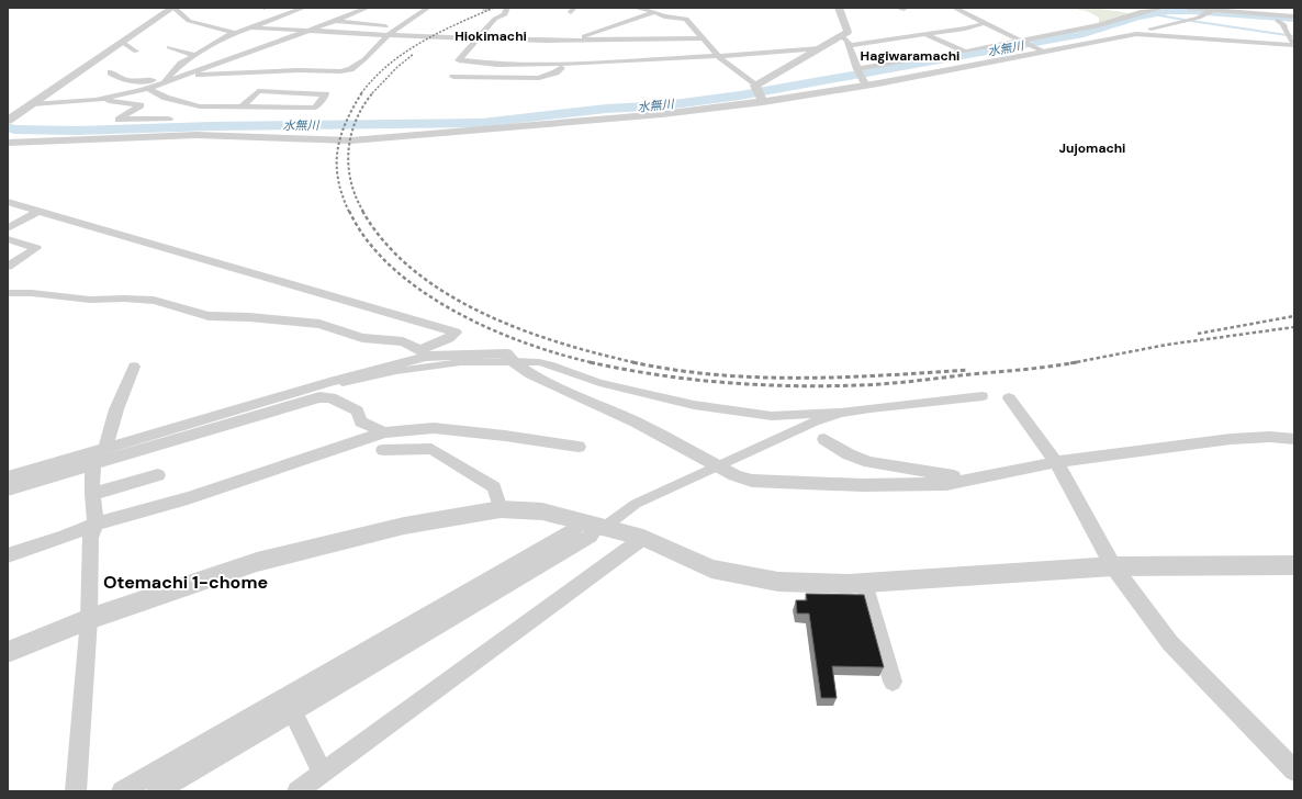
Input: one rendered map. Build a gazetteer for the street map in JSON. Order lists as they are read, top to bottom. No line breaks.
{"districts":["Hiokimachi","Hagiwaramachi","Jujomachi","Otemachi 1-chome"],"water":["水無川"]}
